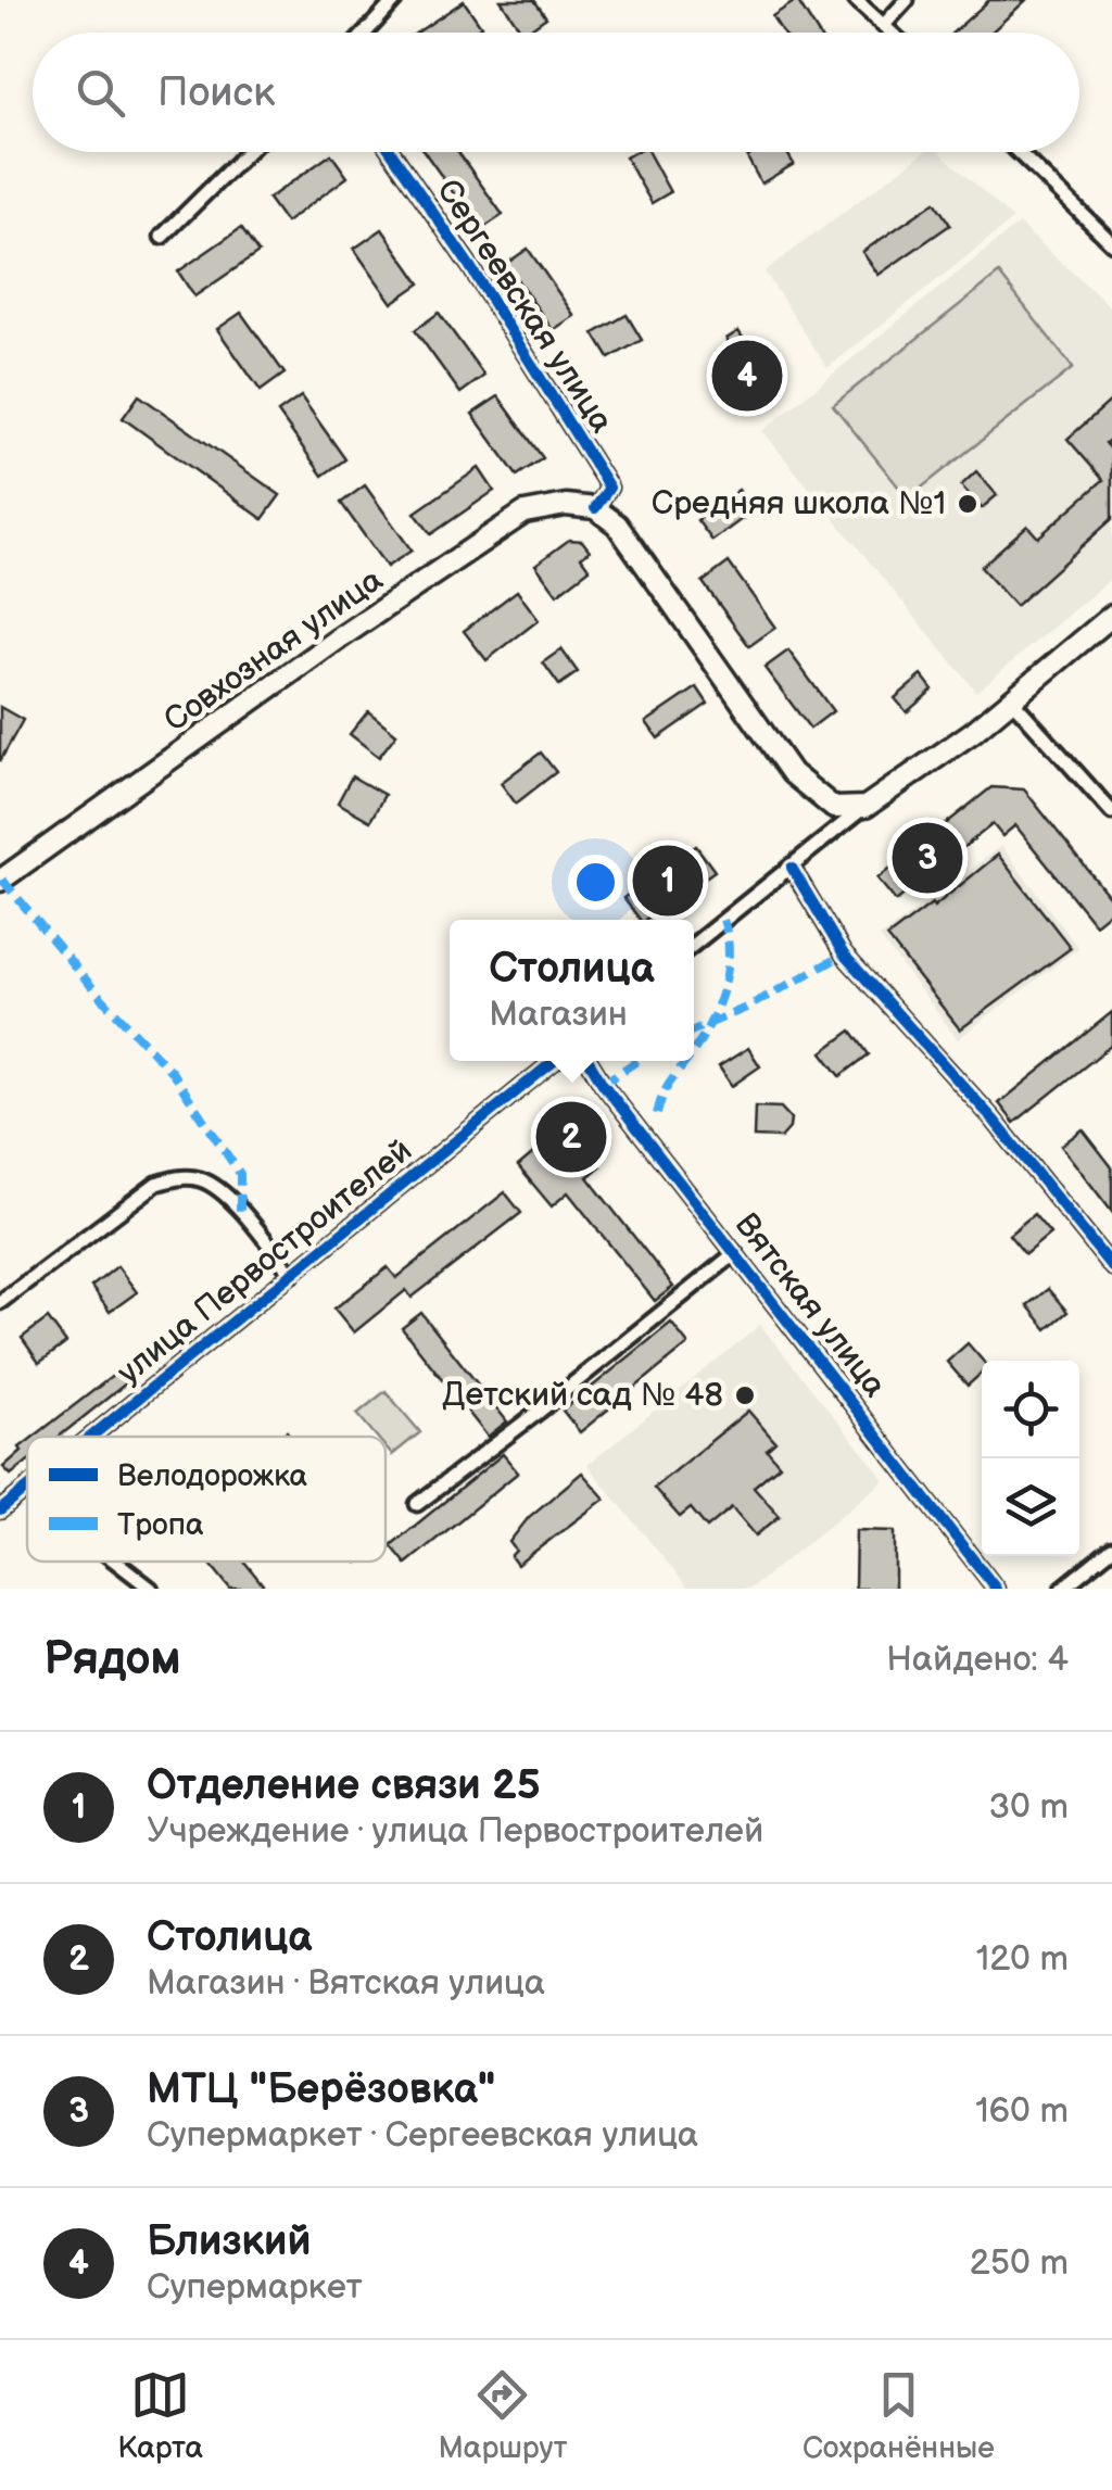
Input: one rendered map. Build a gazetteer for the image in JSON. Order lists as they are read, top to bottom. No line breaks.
{"streets":{"main road":["Совхозная улица"],"street":["Сергеевская улица","улица Первостроителей","Вятская улица"]},"crossings":[["Сергеевская улица","Совхозная улица"]],"places":["Средняя школа №1","Детский сад № 48"],"legend":["Велодорожка","Тропа"],"page":{"search":"Поиск","pins":["4","3","1","2"],"popup":["Столица","Магазин"],"heading":["Рядом","Найдено: 4"],"list":[{"mark":"1","name":"Отделение связи 25","note":"Учреждение · улица Первостроителей","value":"30 m"},{"mark":"2","name":"Столица","note":"Магазин · Вятская улица","value":"120 m"},{"mark":"3","name":"МТЦ \"Берёзовка\"","note":"Супермаркет · Сергеевская улица","value":"160 m"},{"mark":"4","name":"Близкий","note":"Супермаркет","value":"250 m"}],"nav":["Карта","Маршрут","Сохранённые"]}}
